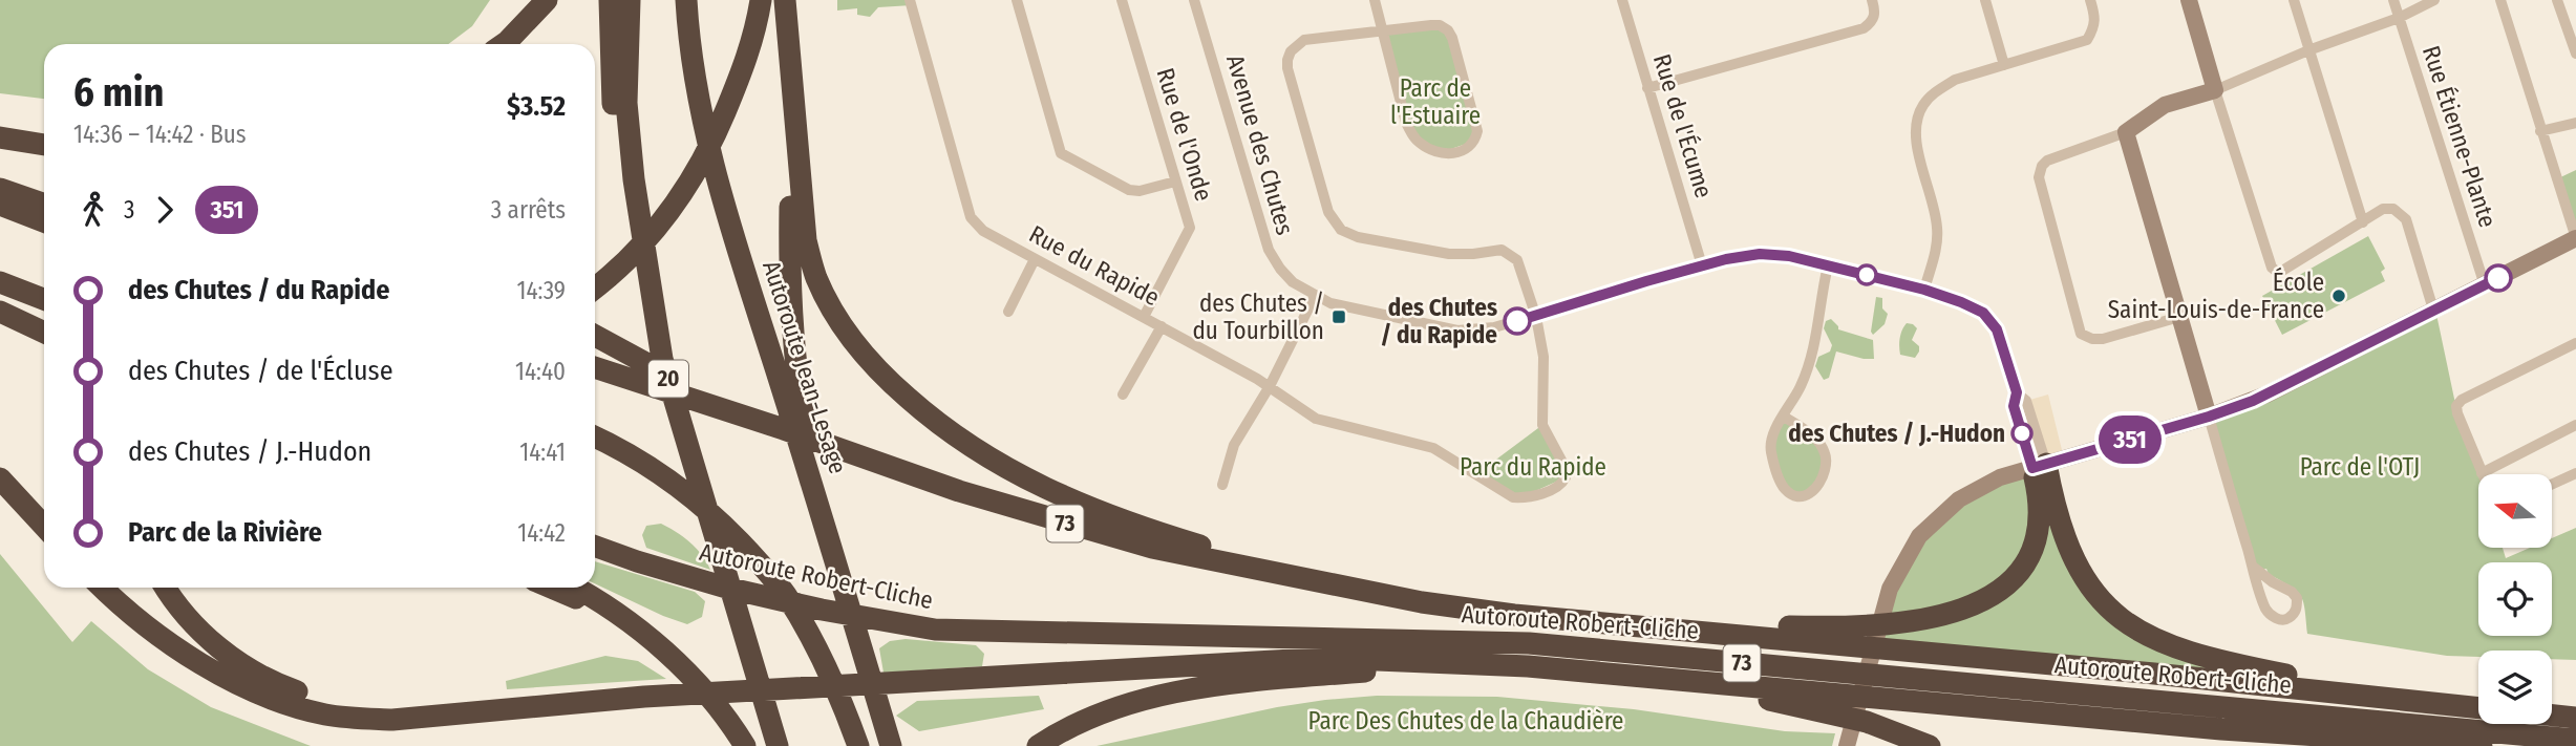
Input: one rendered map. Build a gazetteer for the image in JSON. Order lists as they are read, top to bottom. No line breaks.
{"streets":{"highway":["Autoroute Jean-Lesage","20","73","Autoroute Robert-Cliche"],"street":["Rue de l'Écume","Rue de l'Onde","Rue Étienne-Plante","Avenue des Chutes","Rue du Rapide"]},"crossings":[["Rue de l'Écume","Avenue des Chutes"],["Rue de l'Onde","Rue du Rapide"],["Avenue des Chutes","Rue du Rapide"]],"parks":["Parc de l'Estuaire","Parc du Rapide","Parc de l'OTJ","Parc Des Chutes de la Chaudière"],"places":{"other":["École Saint-Louis-de-France","des Chutes / du Rapide","des Chutes / J.-Hudon"],"transit":["des Chutes / du Tourbillon"]},"lines":["bus line 351"],"north":"left","page":{"on_map":"351","heading":["6 min","14:36 – 14:42 · Bus","$3.52"],"legs":["3","351","3 arrêts"],"list":[{"name":"des Chutes / du Rapide","value":"14:39"},{"name":"des Chutes / de l'Écluse","value":"14:40"},{"name":"des Chutes / J.-Hudon","value":"14:41"},{"name":"Parc de la Rivière","value":"14:42"}]}}
